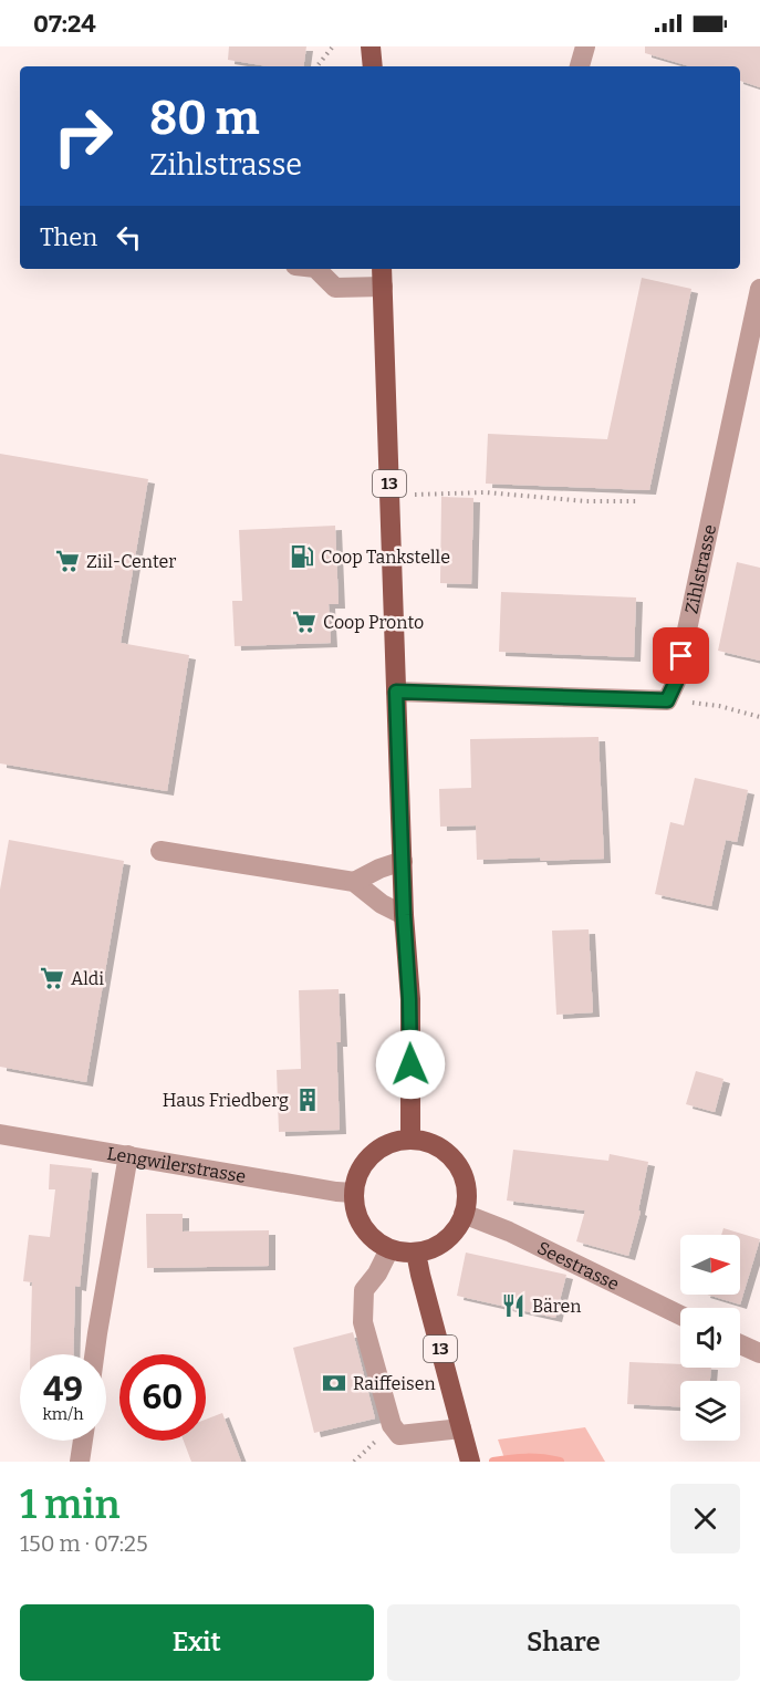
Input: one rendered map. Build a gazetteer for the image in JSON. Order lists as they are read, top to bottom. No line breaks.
{"streets":{"main road":["13"],"street":["Zihlstrasse","Lengwilerstrasse","Seestrasse"]},"crossings":[["13","Lengwilerstrasse"],["13","Seestrasse"],["Lengwilerstrasse","Seestrasse"]],"places":{"fuel station":["Coop Tankstelle"],"supermarket":["Ziil-Center","Coop Pronto","Aldi"],"building":["Haus Friedberg"],"restaurant":["Bären"],"bank":["Raiffeisen"]},"north":"right","page":{"status":"07:24","turn":["80 m","Zihlstrasse"],"then":"Then","speed":"49 km/h","limit":"60","heading":["1 min","150 m · 07:25"],"buttons":["Exit","Share"]}}
